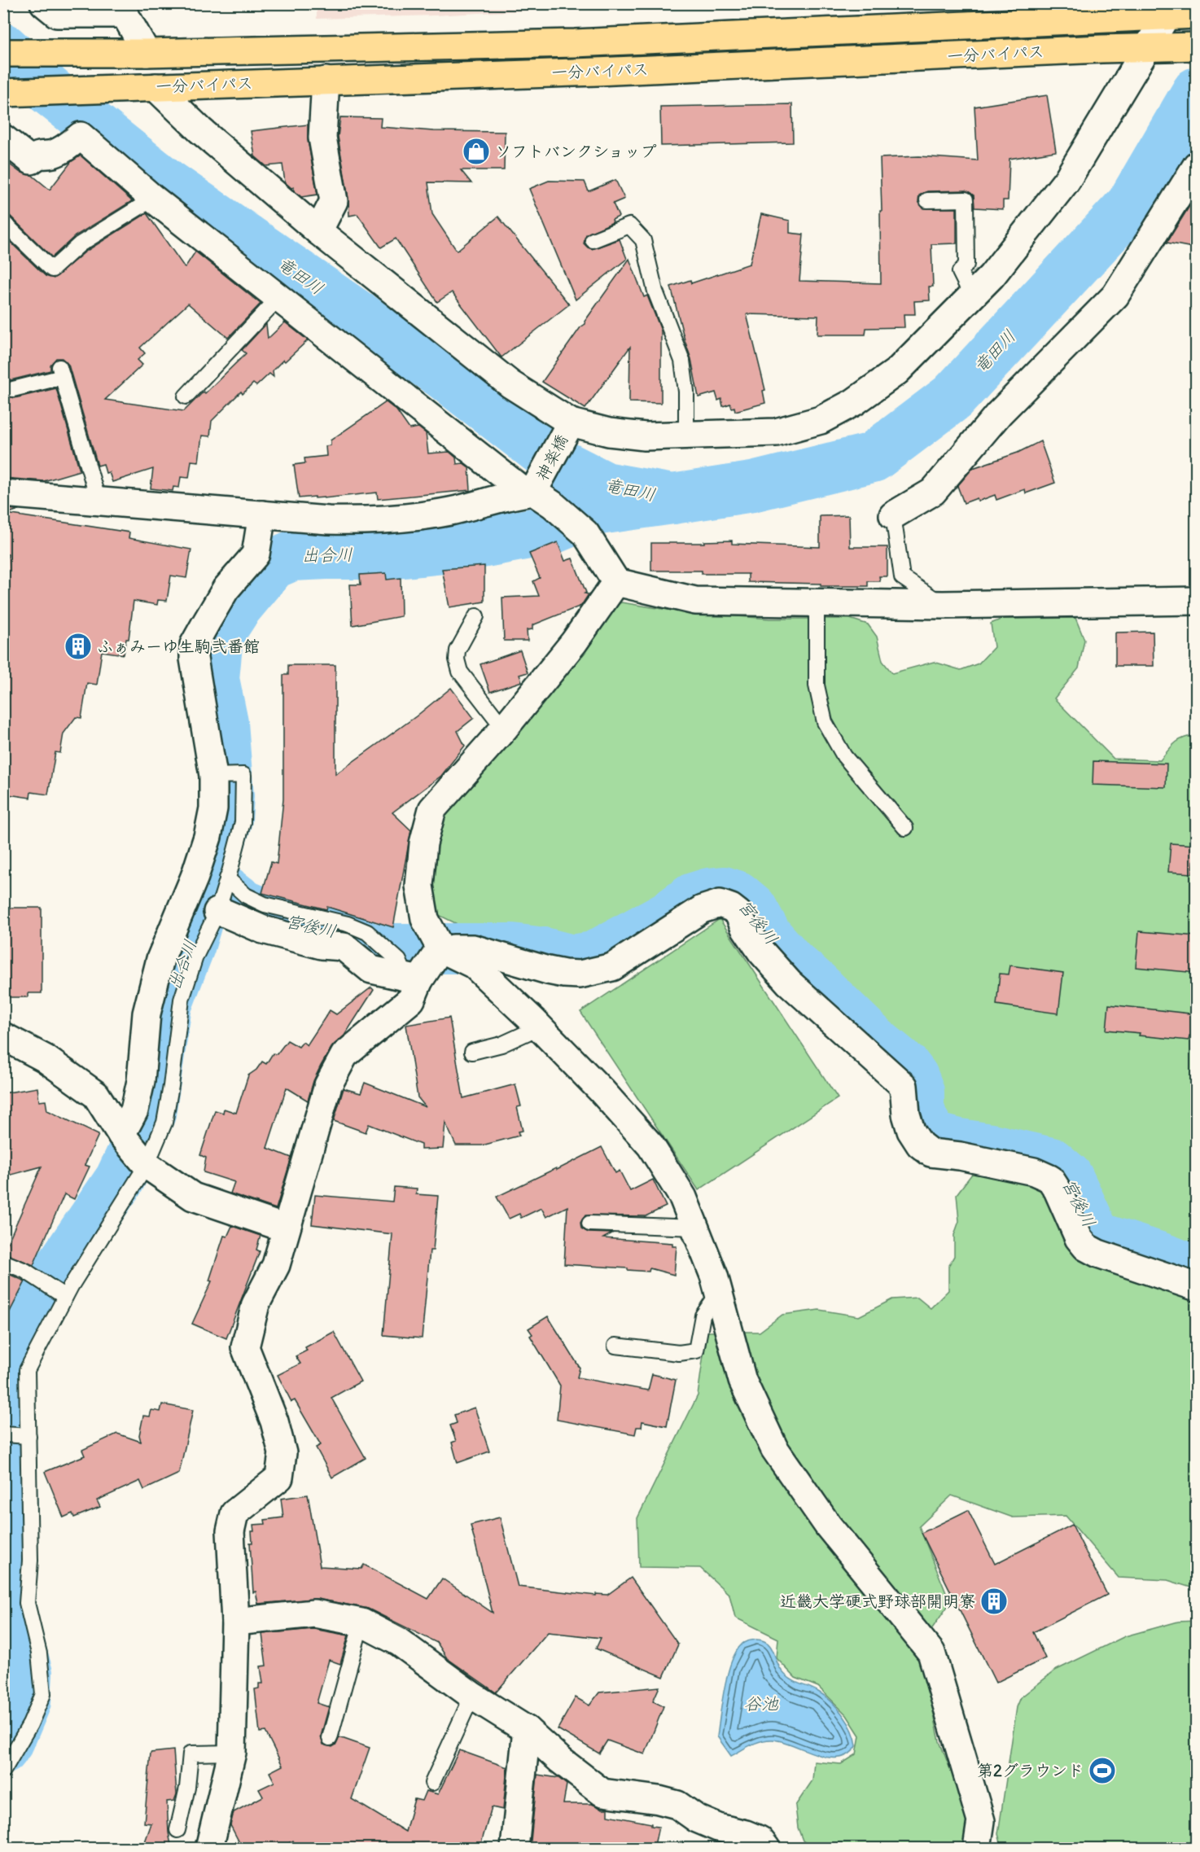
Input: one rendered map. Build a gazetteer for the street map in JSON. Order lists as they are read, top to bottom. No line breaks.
{"streets":{"highway":["一分バイパス"],"street":["神楽橋"]},"water":["竜田川","出合川","宮後川","谷池"],"places":{"shop":["ソフトバンクショップ"],"building":["ふぁみーゆ生駒弐番館","近畿大学硬式野球部開明寮"],"sports":["第2グラウンド"]}}
